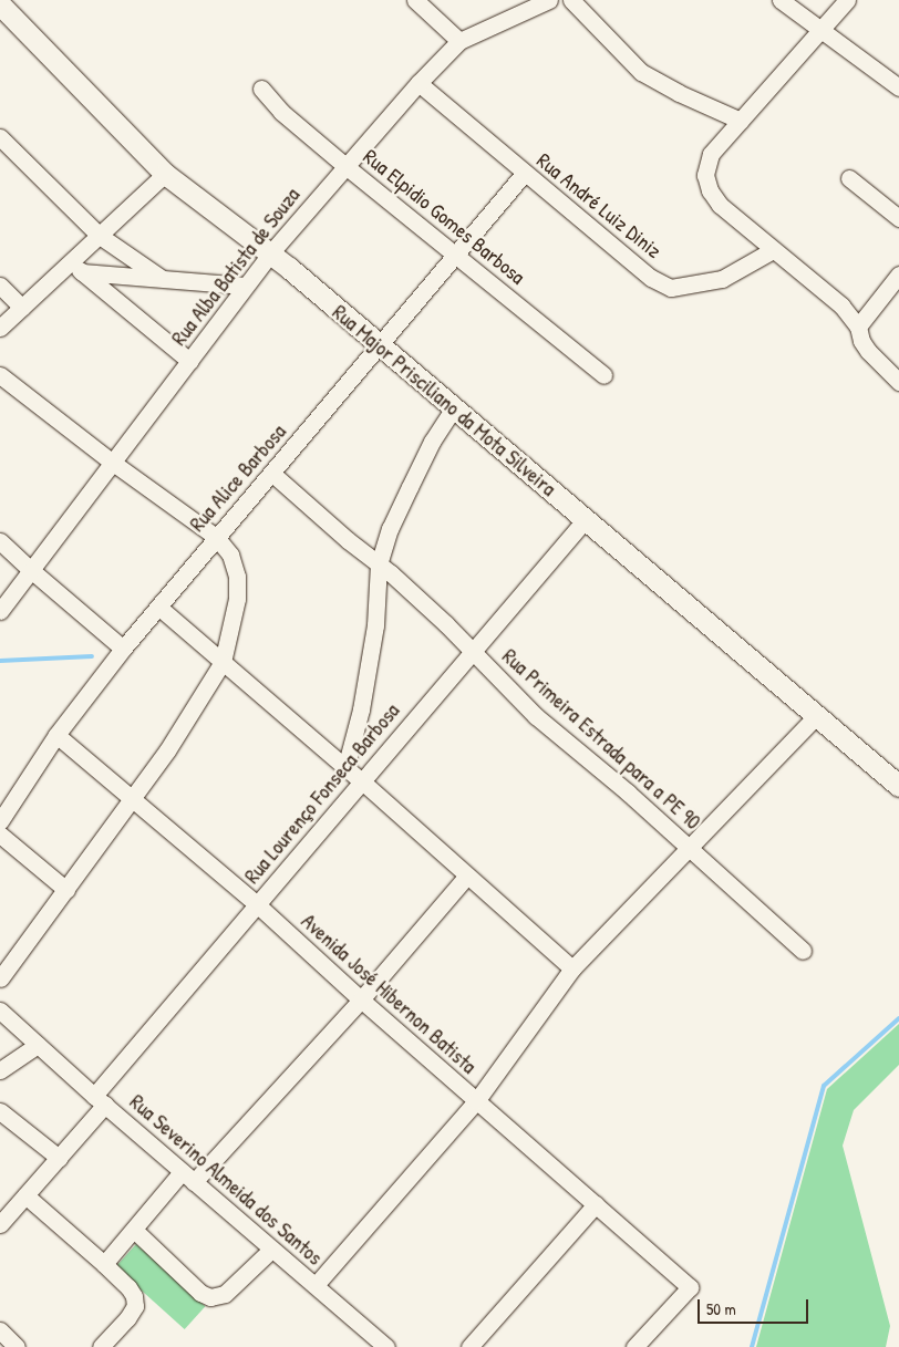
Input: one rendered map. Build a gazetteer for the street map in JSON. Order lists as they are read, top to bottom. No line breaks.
{"streets":{"main road":["Rua Major Prisciliano da Mota Silveira"],"street":["Rua André Luiz Diniz","Rua Elpidio Gomes Barbosa","Rua Alba Batista de Souza","Rua Alice Barbosa","Rua Primeira Estrada para a PE 90","Rua Lourenço Fonseca Barbosa","Avenida José Hibernon Batista","Rua Severino Almeida dos Santos"]},"crossings":[["Rua André Luiz Diniz","Rua Alba Batista de Souza"],["Rua André Luiz Diniz","Rua Alice Barbosa"],["Rua Elpidio Gomes Barbosa","Rua Alba Batista de Souza"],["Rua Elpidio Gomes Barbosa","Rua Alice Barbosa"],["Rua Alba Batista de Souza","Rua Major Prisciliano da Mota Silveira"],["Rua Major Prisciliano da Mota Silveira","Rua Alice Barbosa"],["Rua Major Prisciliano da Mota Silveira","Rua Lourenço Fonseca Barbosa"],["Rua Alice Barbosa","Rua Primeira Estrada para a PE 90"],["Rua Alice Barbosa","Avenida José Hibernon Batista"],["Rua Primeira Estrada para a PE 90","Rua Lourenço Fonseca Barbosa"],["Rua Lourenço Fonseca Barbosa","Avenida José Hibernon Batista"],["Rua Lourenço Fonseca Barbosa","Rua Severino Almeida dos Santos"]],"scale_bar":"50 m"}
